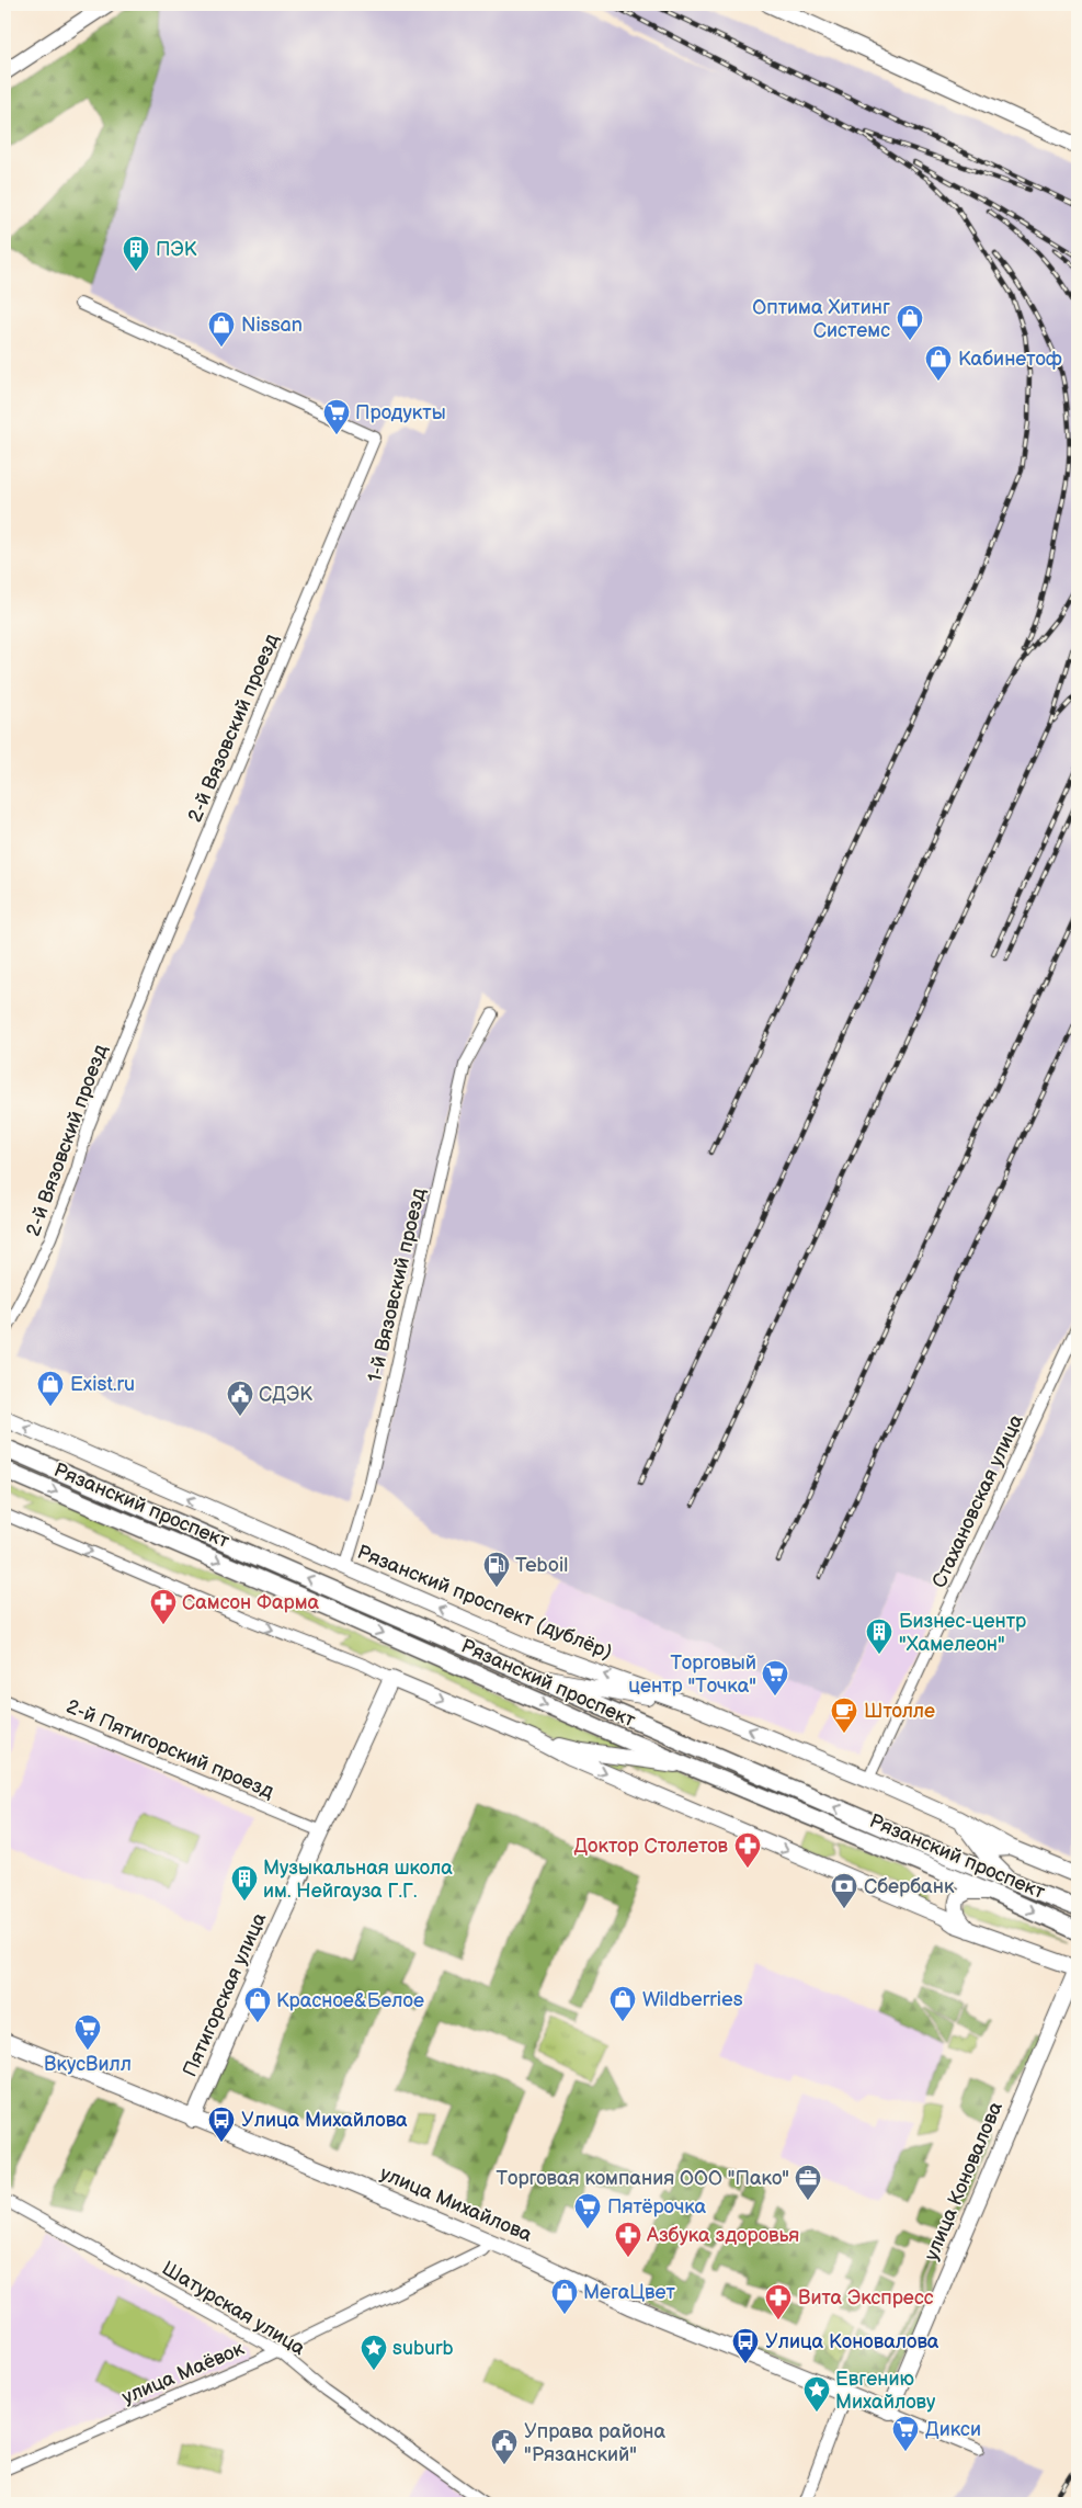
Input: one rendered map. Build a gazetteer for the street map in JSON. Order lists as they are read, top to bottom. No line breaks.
{"streets":{"main road":["Рязанский проспект"],"street":["2-й Вязовский проезд","1-й Вязовский проезд","Стахановская улица","Рязанский проспект (дублёр)","2-й Пятигорский проезд","Пятигорская улица","улица Коновалова","улица Михайлова","Шатурская улица","улица Маёвок"]},"crossings":[["1-й Вязовский проезд","Рязанский проспект (дублёр)"],["Стахановская улица","Рязанский проспект (дублёр)"],["2-й Пятигорский проезд","Пятигорская улица"],["Пятигорская улица","улица Михайлова"],["улица Коновалова","улица Михайлова"],["улица Михайлова","улица Маёвок"],["Шатурская улица","улица Маёвок"]],"places":{"building":["ПЭК","Бизнес-центр \"Хамелеон\"","Музыкальная школа им. Нейгауза Г.Г."],"shop":["Оптима Хитинг Системс","Nissan","Кабинетоф","Exist.ru","Wildberries","Красное&Белое","МегаЦвет"],"supermarket":["Продукты","Торговый центр \"Точка\"","ВкусВилл","Пятёрочка","Дикси"],"public building":["СДЭК","Управа района \"Рязанский\""],"fuel station":["Teboil"],"pharmacy":["Самсон Фарма","Доктор Столетов","Азбука здоровья","Вита Экспресс"],"cafe":["Штолле"],"bank":["Сбербанк"],"bus stop":["Улица Михайлова","Улица Коновалова"],"office":["Торговая компания ООО \"Пако\""],"place":["suburb","Евгению Михайлову"]}}
